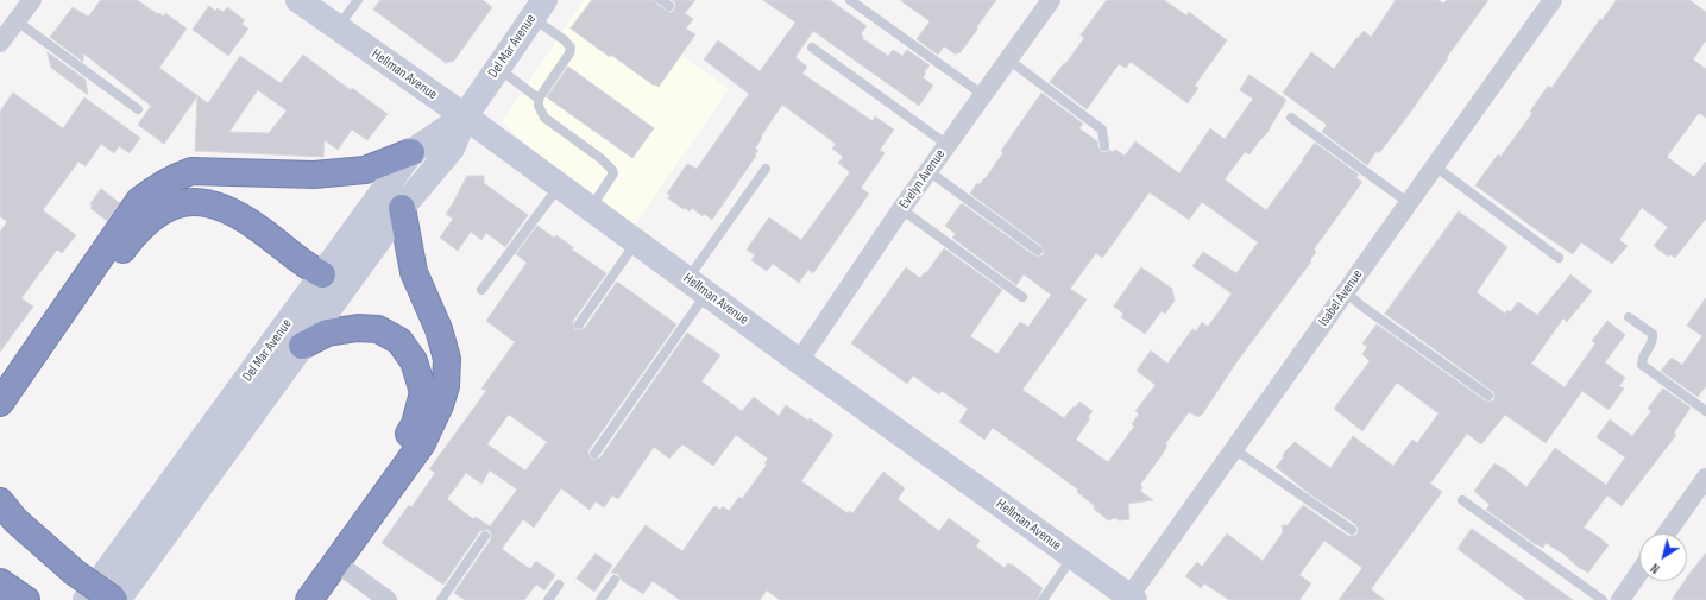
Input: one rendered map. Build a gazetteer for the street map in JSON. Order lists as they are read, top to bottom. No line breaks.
{"streets":{"main road":["Del Mar Avenue","Hellman Avenue"],"street":["Evelyn Avenue","Isabel Avenue"]},"crossings":[["Del Mar Avenue","Hellman Avenue"],["Hellman Avenue","Evelyn Avenue"],["Hellman Avenue","Isabel Avenue"]],"north":"bottom left"}
